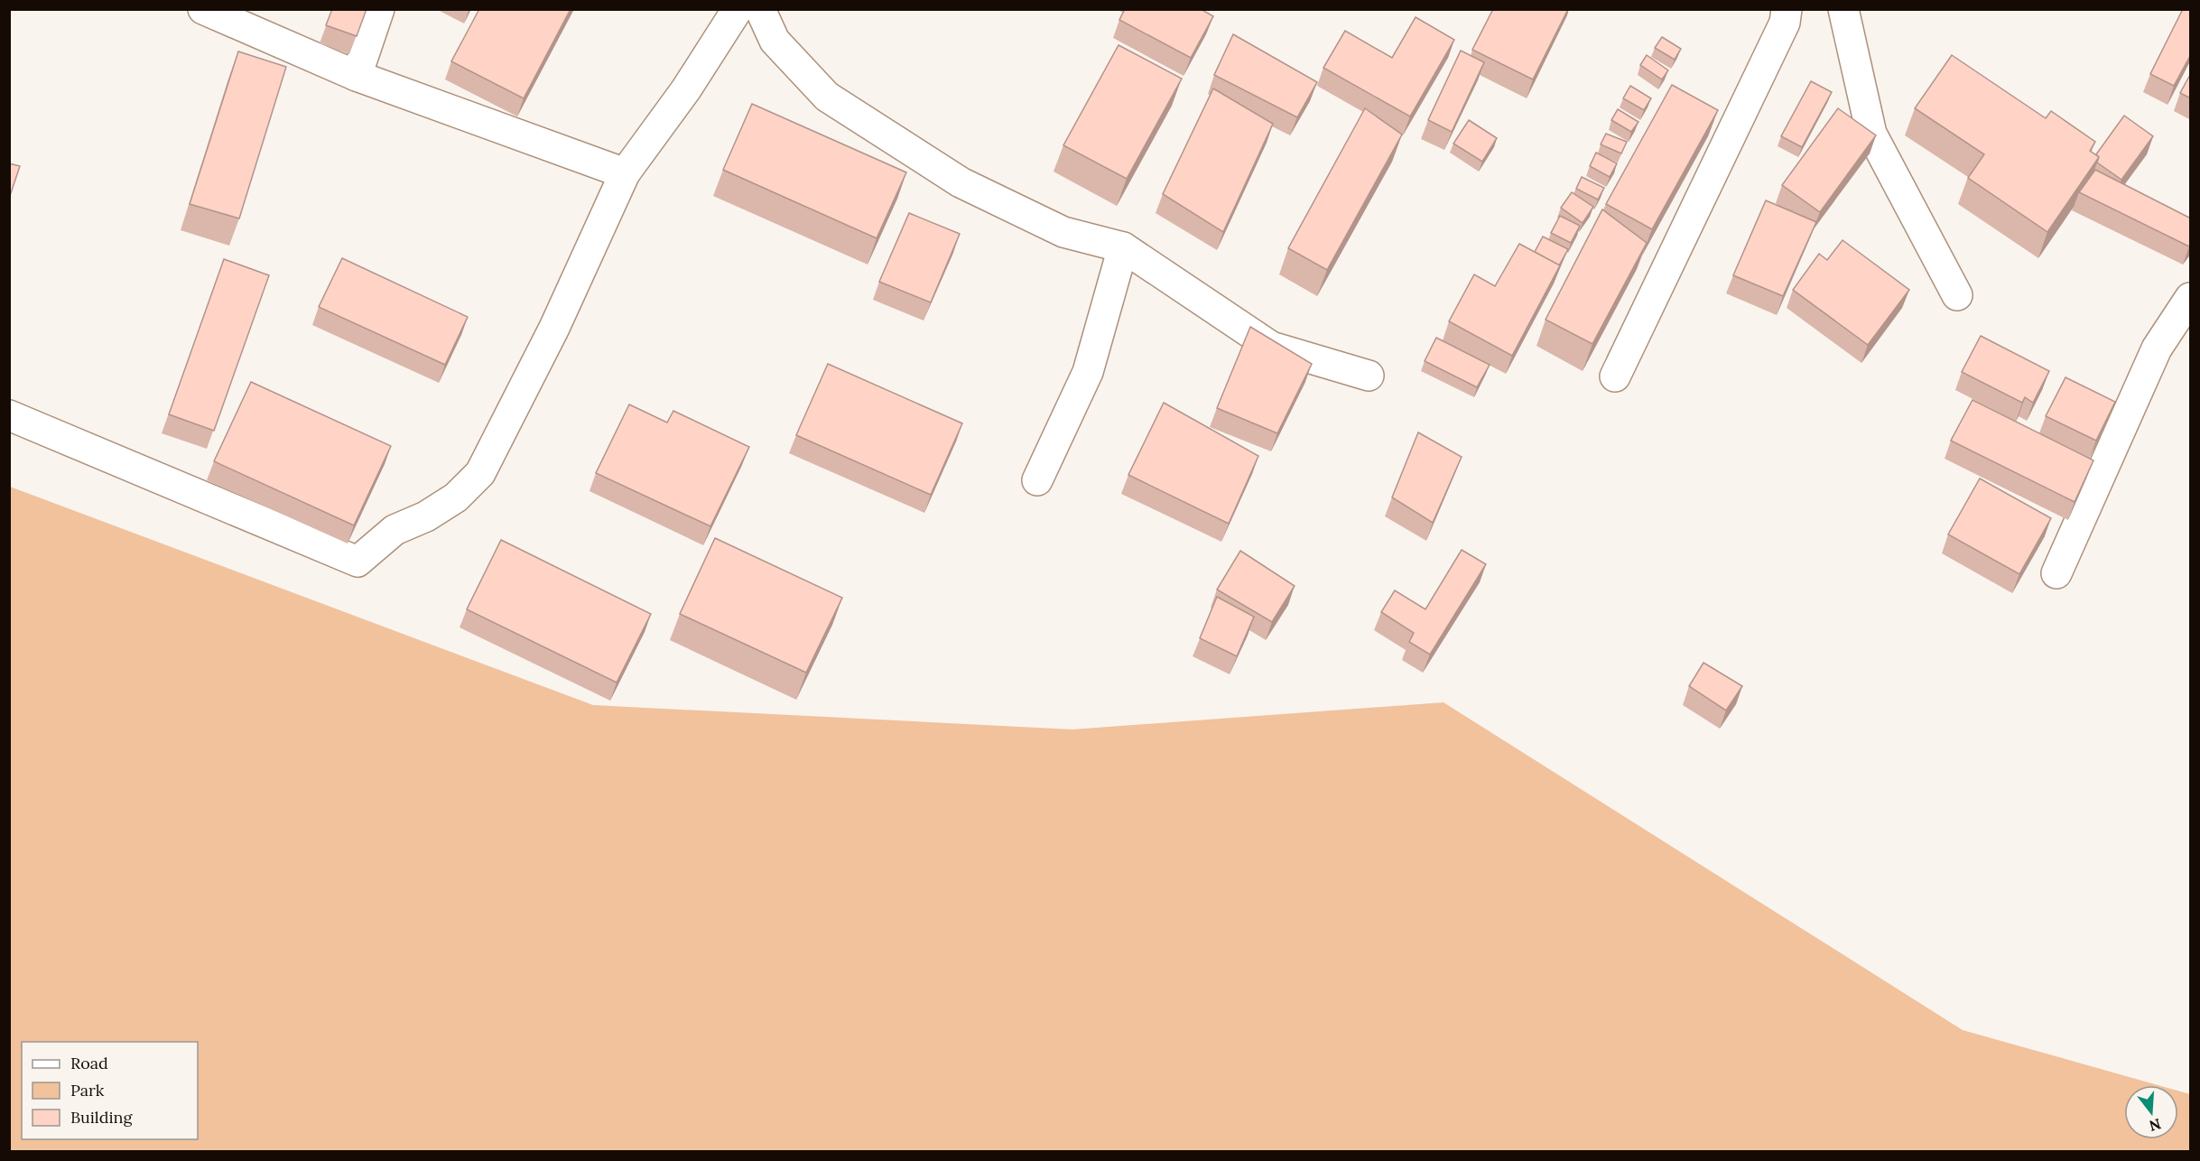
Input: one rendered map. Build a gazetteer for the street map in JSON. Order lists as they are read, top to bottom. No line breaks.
{"legend":["Road","Park","Building"],"north":"bottom"}
